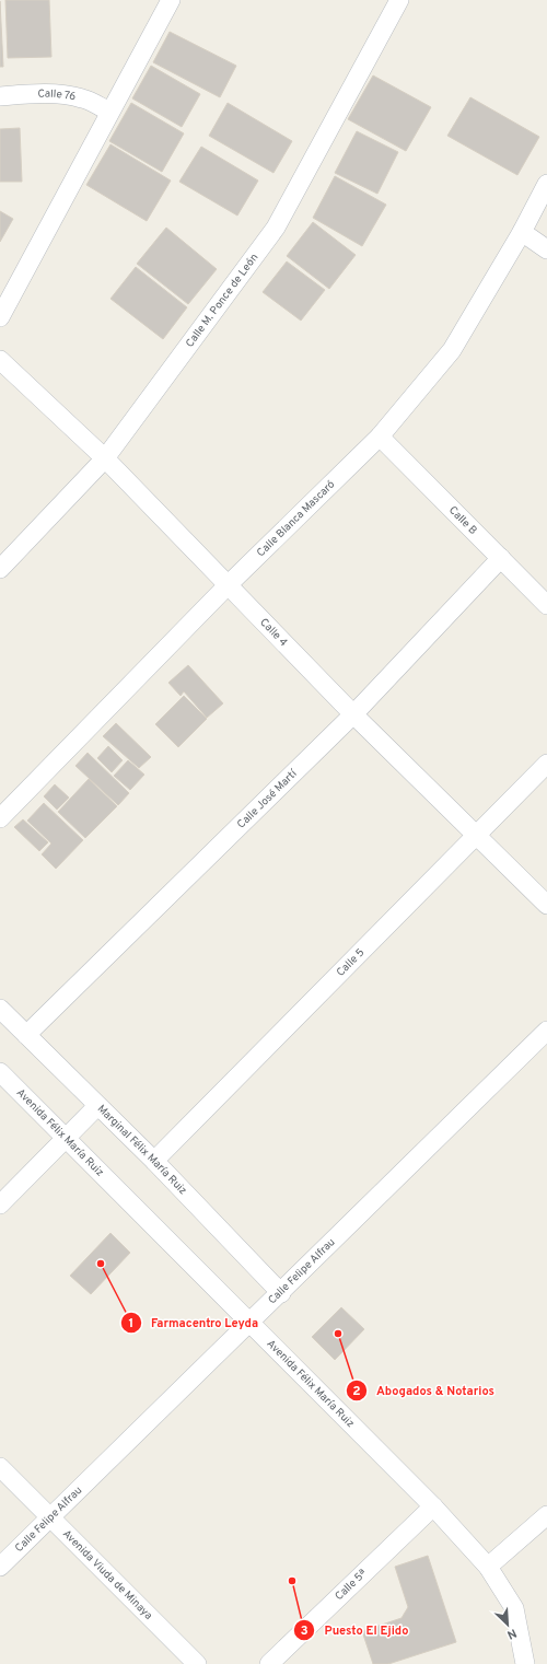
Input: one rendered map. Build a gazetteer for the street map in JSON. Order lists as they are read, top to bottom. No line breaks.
{"streets":{"street":["Calle 76","Calle M. Ponce de León","Calle Blanca Mascaró","Calle B","Calle 4","Calle José Martí","Calle 5","Avenida Félix María Ruiz","Marginal Félix María Ruiz","Calle Felipe Alfrau","Avenida Viuda de Minaya","Calle 5ª"]},"crossings":[["Calle M. Ponce de León","Calle 4"],["Calle Blanca Mascaró","Calle B"],["Calle Blanca Mascaró","Calle 4"],["Calle B","Calle José Martí"],["Calle 4","Calle José Martí"],["Calle 4","Calle 5"],["Calle José Martí","Marginal Félix María Ruiz"],["Calle 5","Marginal Félix María Ruiz"],["Avenida Félix María Ruiz","Calle Felipe Alfrau"],["Avenida Félix María Ruiz","Calle 5ª"],["Marginal Félix María Ruiz","Calle Felipe Alfrau"],["Calle Felipe Alfrau","Avenida Viuda de Minaya"]],"places":["Farmacentro Leyda","Abogados & Notarios","Puesto El Ejido"],"north":"bottom right"}
